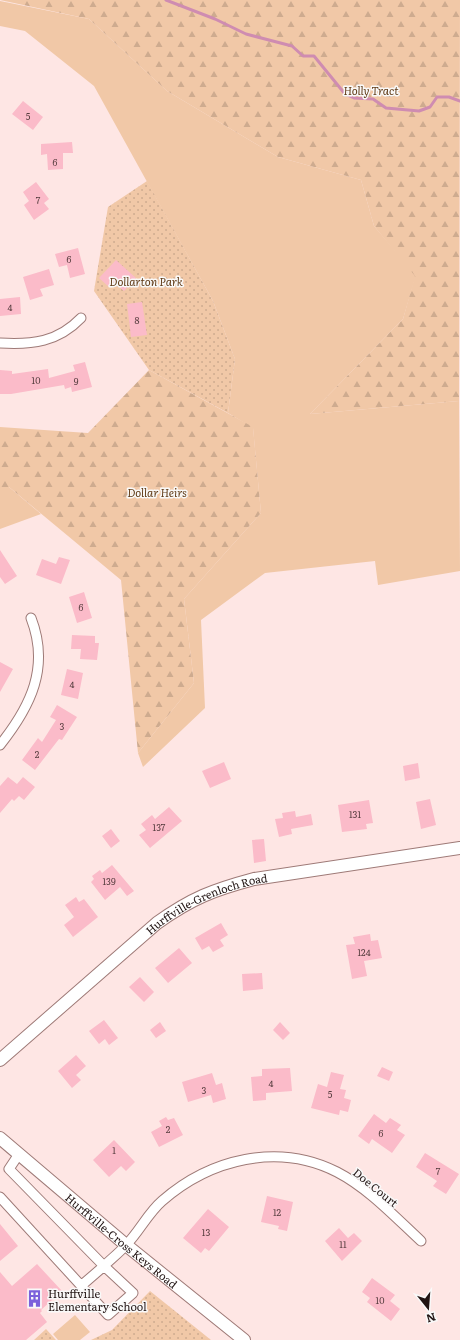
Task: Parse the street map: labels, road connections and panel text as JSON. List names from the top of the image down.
{
  "streets": {
    "main road": ["Hurffville-Grenloch Road", "Hurffville-Cross Keys Road"],
    "street": ["Doe Court"]
  },
  "crossings": [
    ["Doe Court", "Hurffville-Cross Keys Road"]
  ],
  "parks": ["Holly Tract", "Dollarton Park", "Dollar Heirs"],
  "places": {
    "building": ["Hurffville Elementary School"]
  },
  "house_numbers": [
    "5",
    "6",
    "7",
    "6",
    "4",
    "8",
    "10",
    "9",
    "6",
    "4",
    "3",
    "2",
    "131",
    "137",
    "139",
    "124",
    "4",
    "3",
    "5",
    "2",
    "6",
    "1",
    "7",
    "12",
    "13",
    "11",
    "10"
  ],
  "north": "bottom"
}
